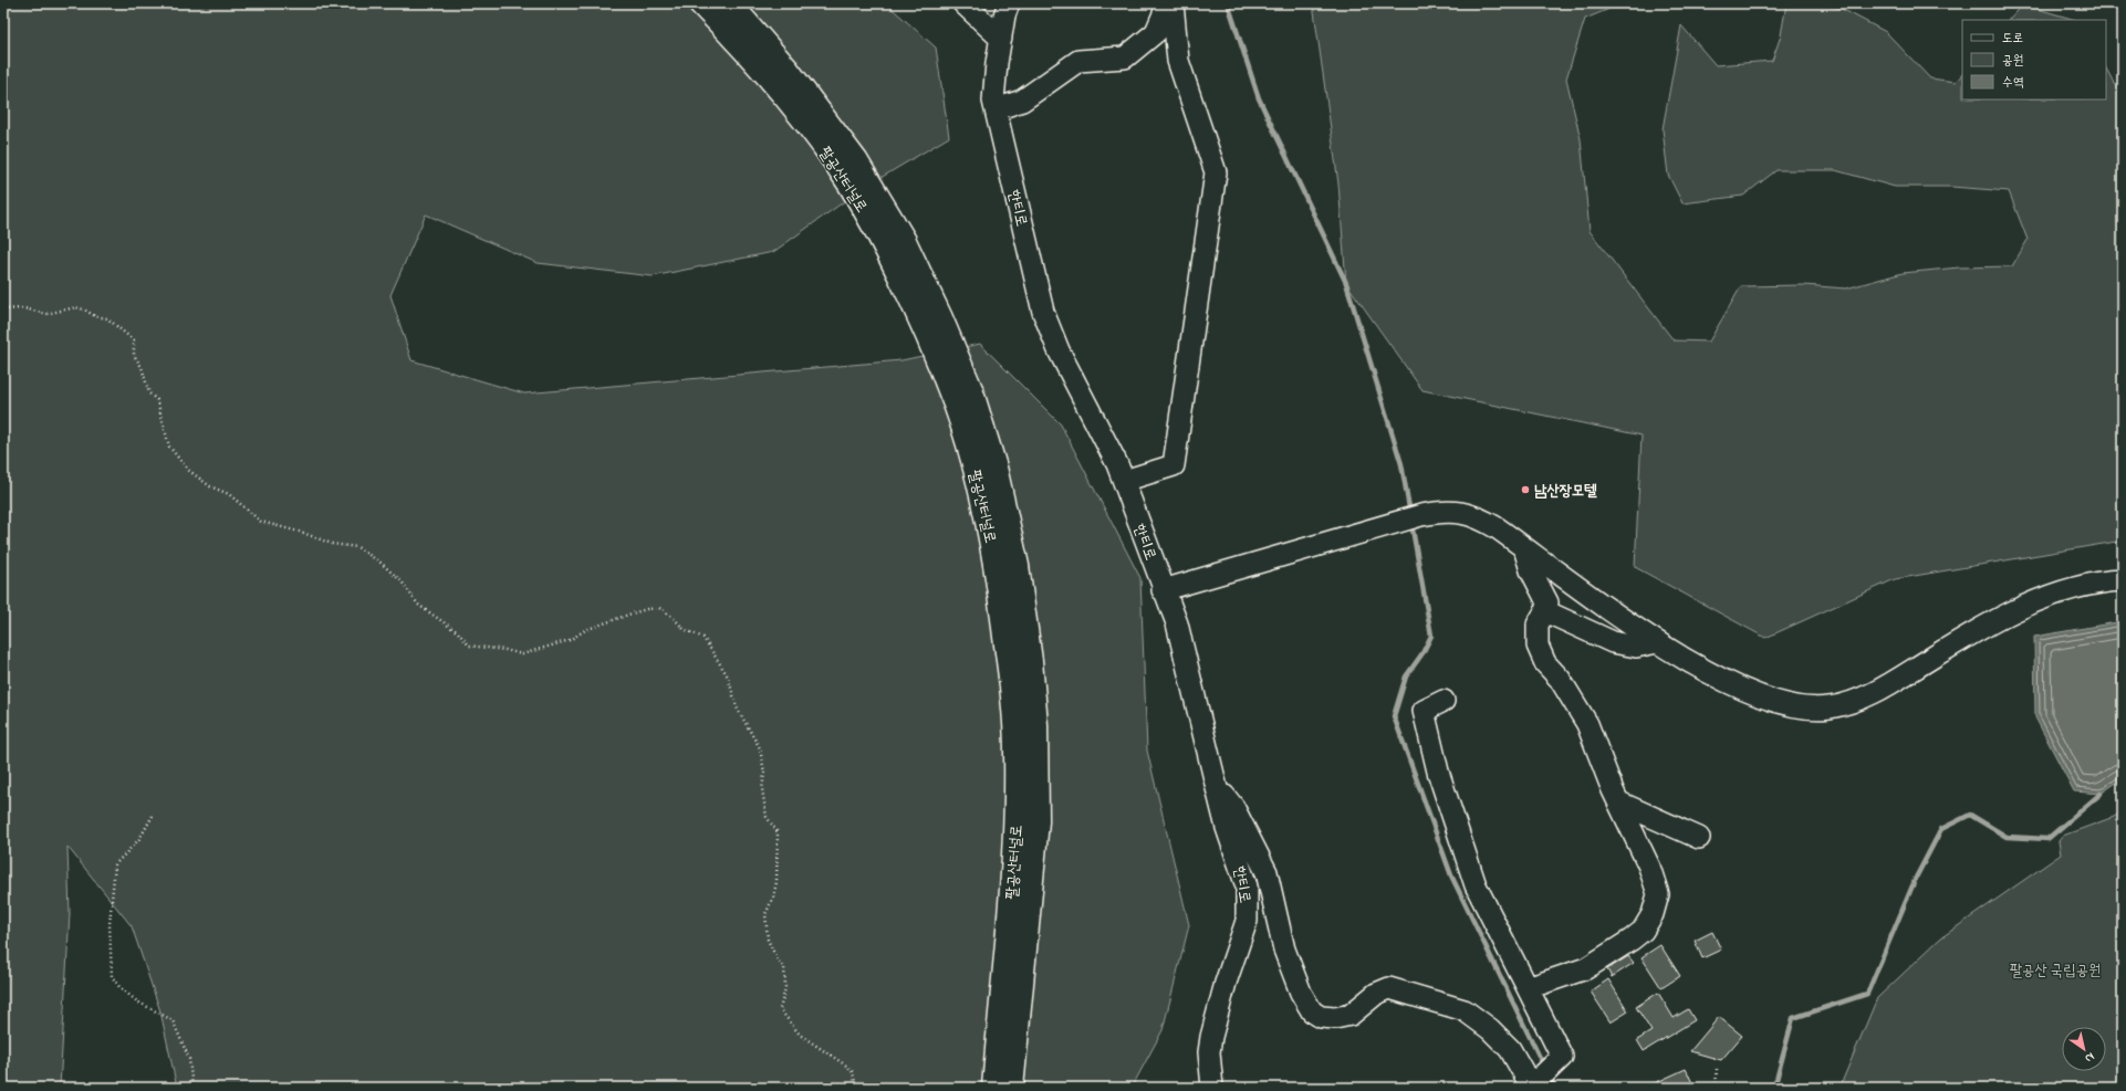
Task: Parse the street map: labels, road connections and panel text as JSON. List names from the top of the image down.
{
  "streets": {
    "highway": ["팔공산터널로"],
    "street": ["한티로"]
  },
  "parks": ["팔공산 국립공원"],
  "places": ["남산장모텔"],
  "legend": ["도로", "공원", "수역"],
  "north": "bottom right"
}
